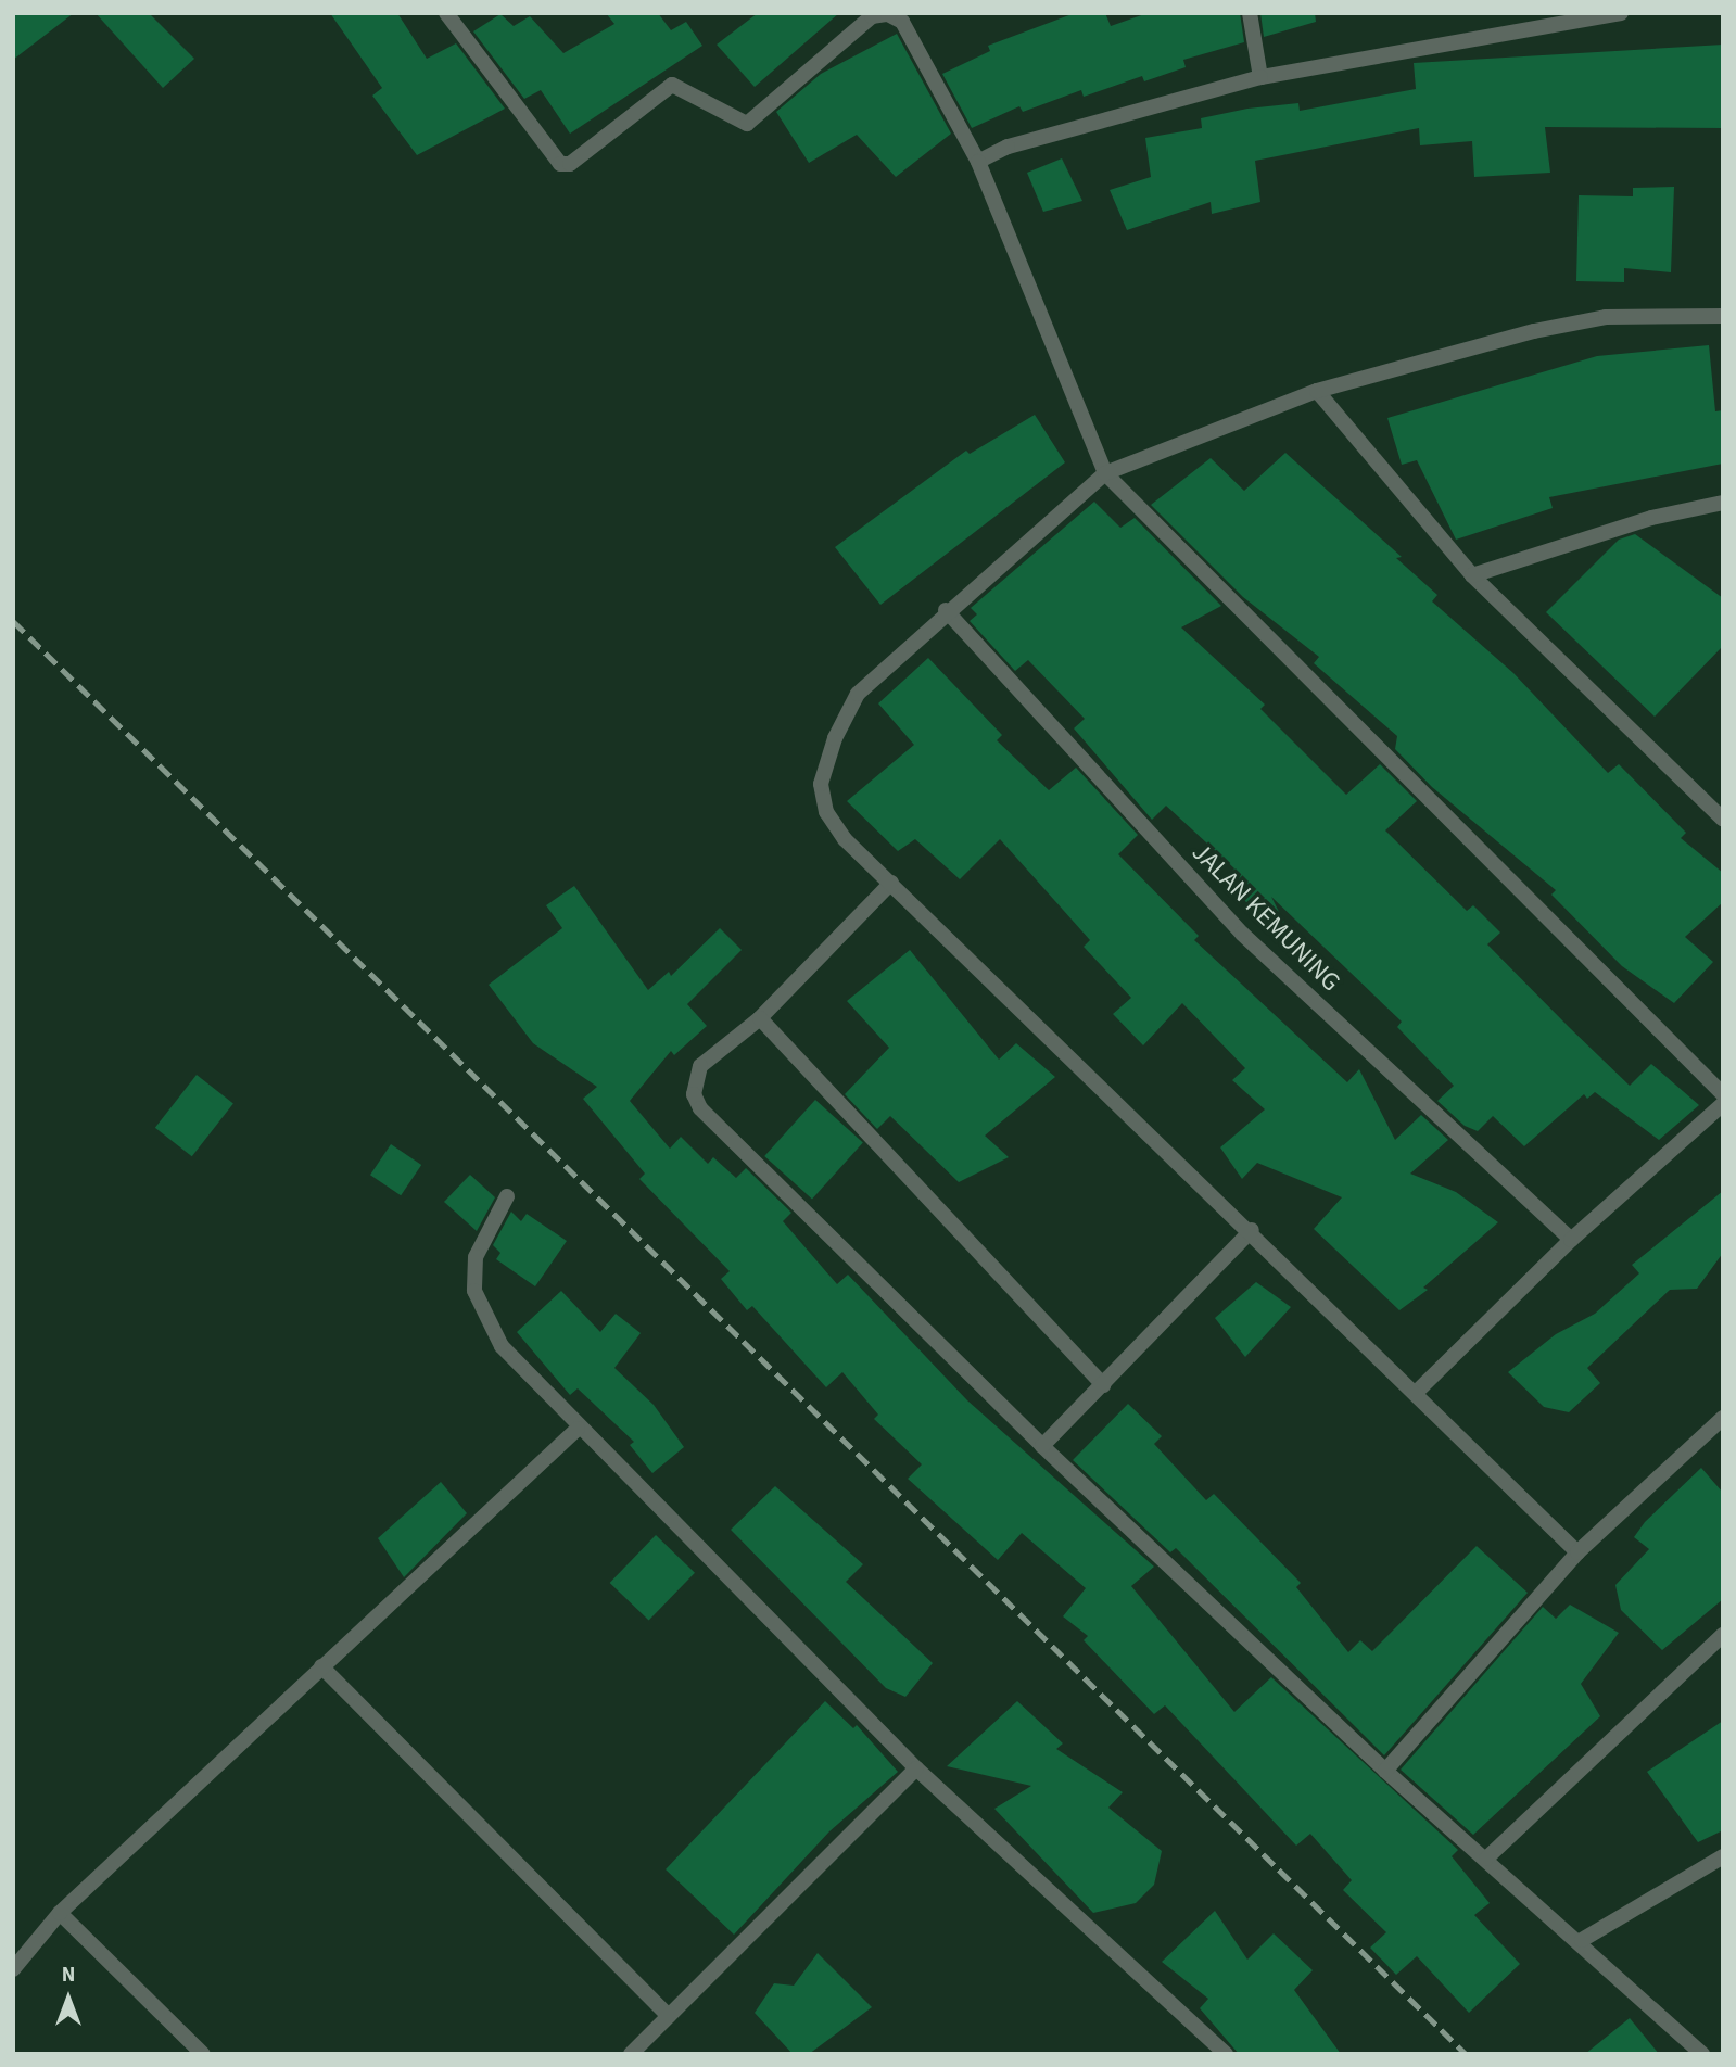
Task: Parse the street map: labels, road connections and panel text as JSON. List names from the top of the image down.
{
  "streets": {
    "street": ["JALAN KEMUNING"]
  },
  "north": "top"
}
